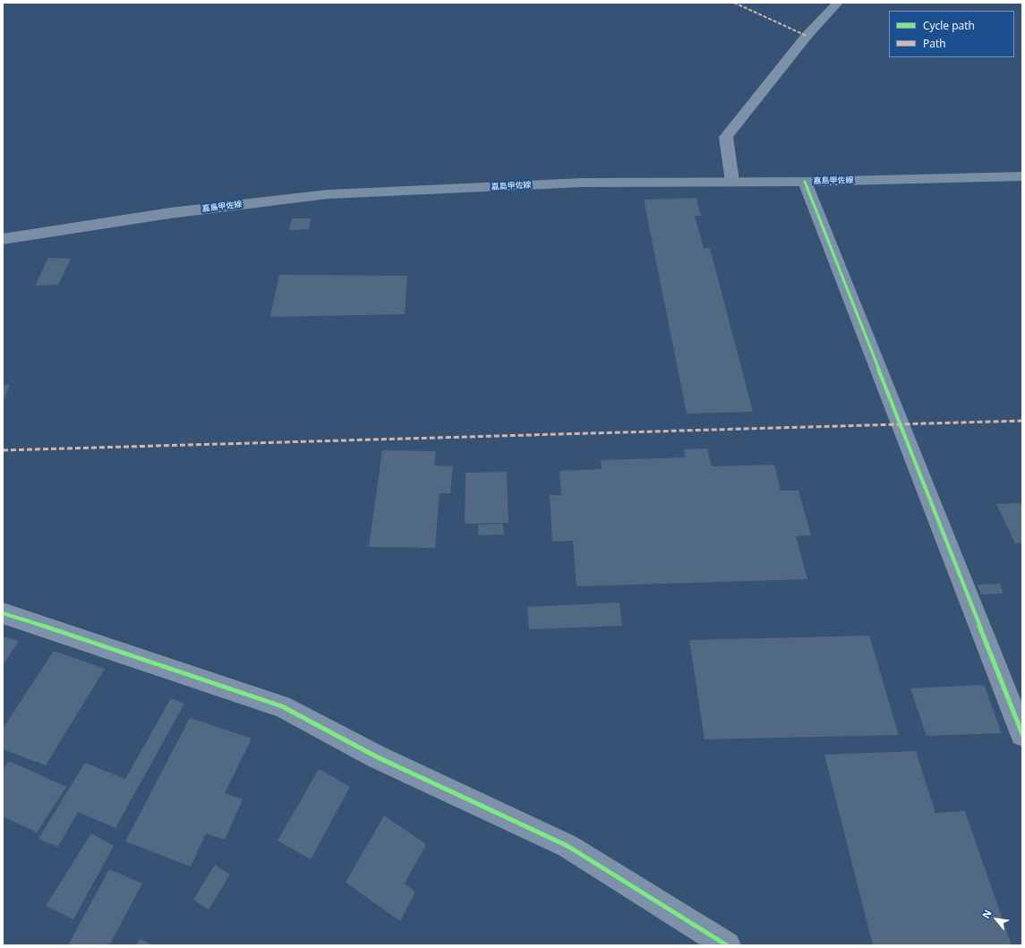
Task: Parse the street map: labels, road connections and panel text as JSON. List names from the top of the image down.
{
  "streets": {
    "main road": ["嘉島甲佐線"]
  },
  "legend": ["Cycle path", "Path"],
  "north": "top left"
}
